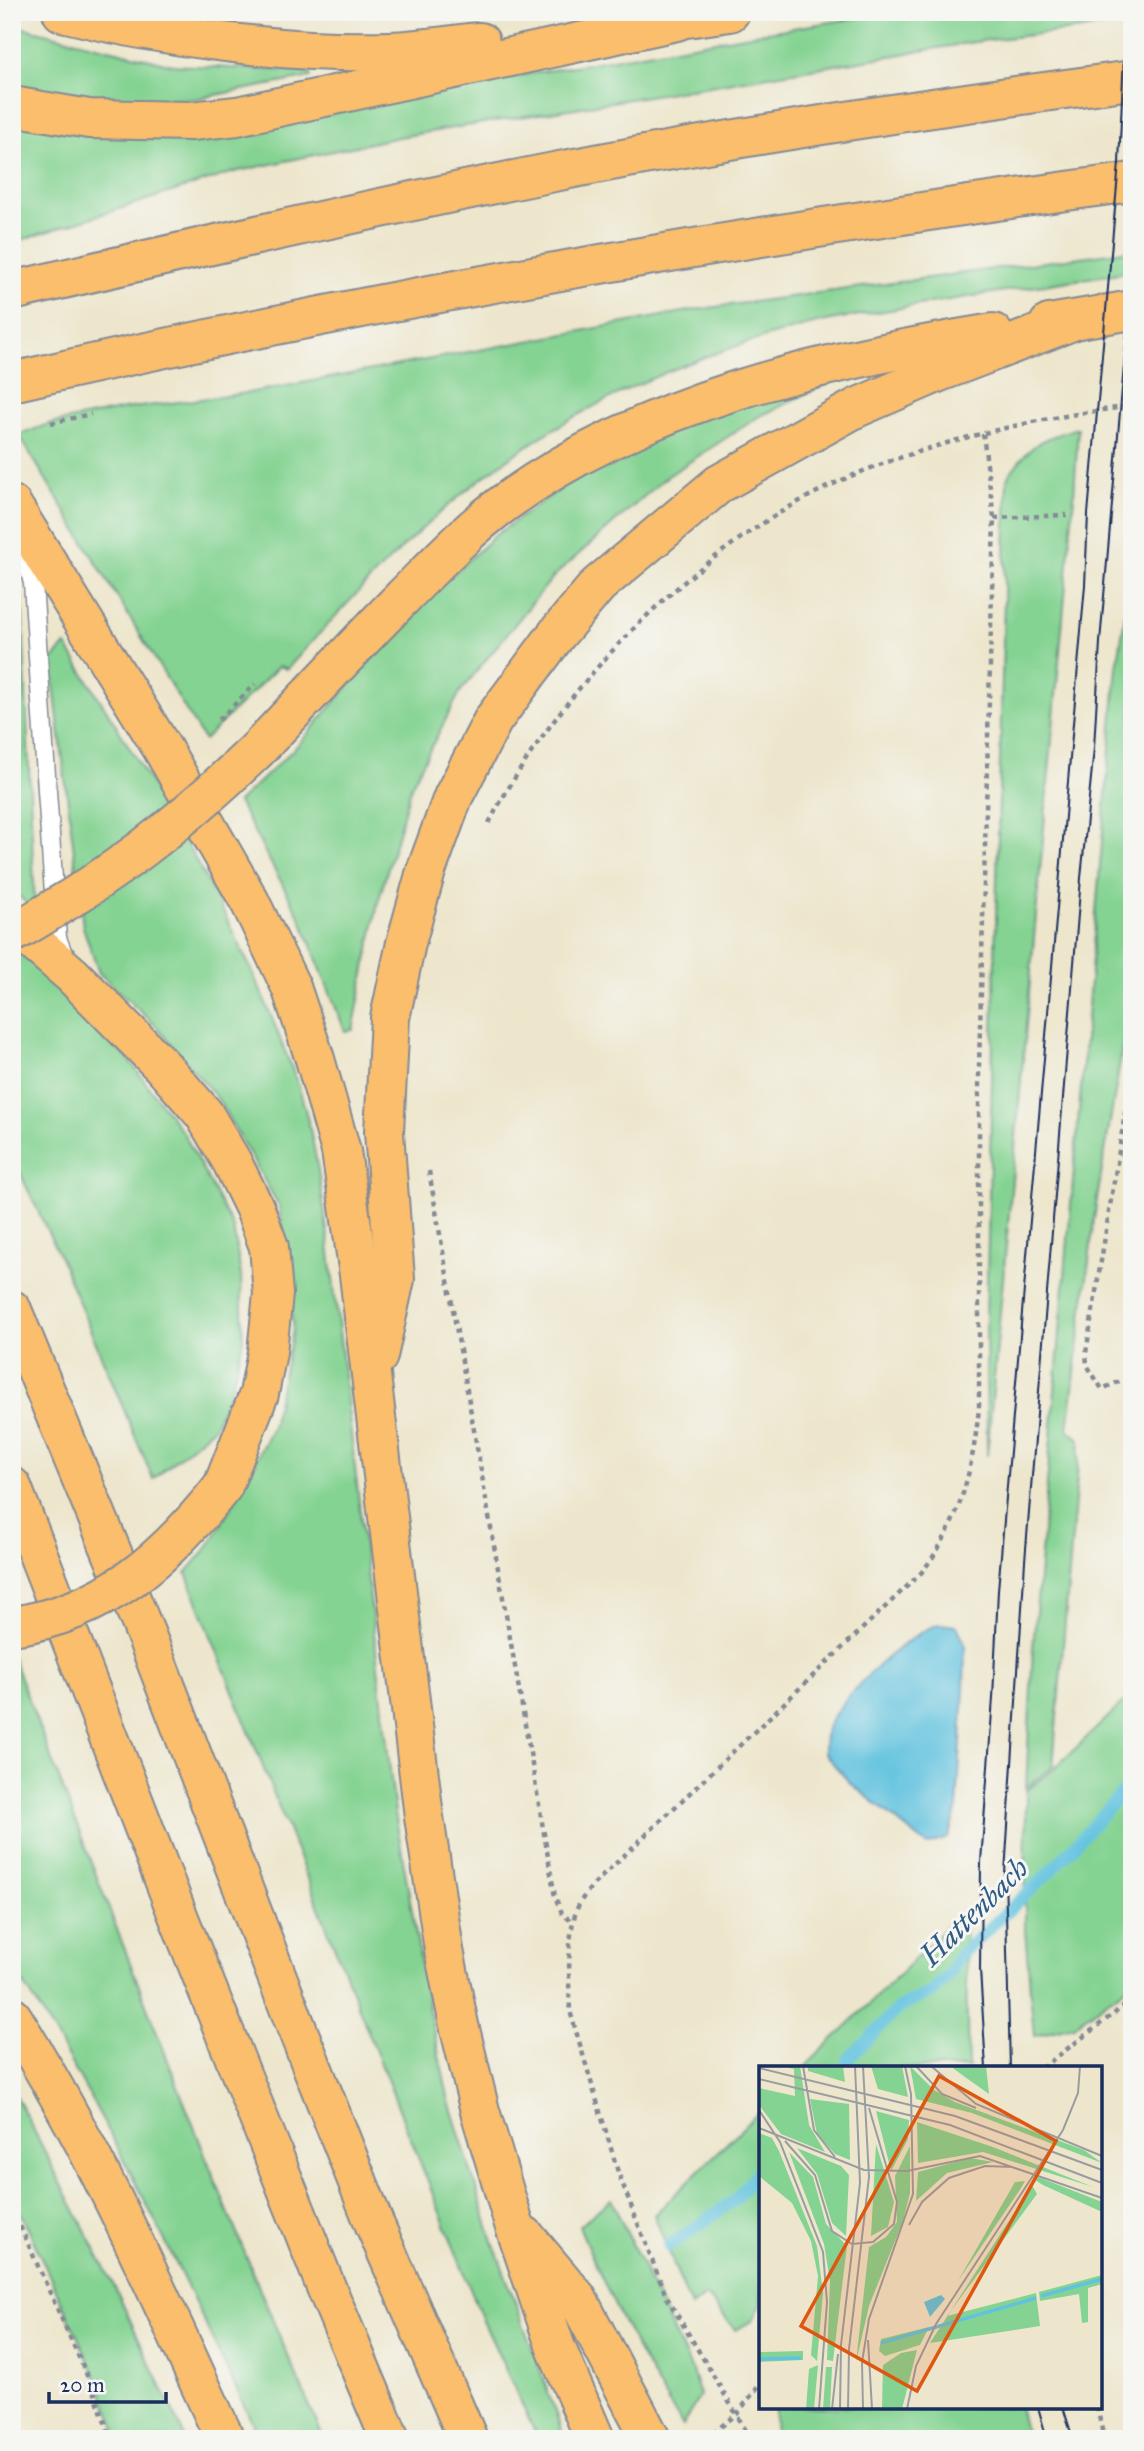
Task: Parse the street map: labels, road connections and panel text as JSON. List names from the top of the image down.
{
  "water": ["Hattenbach"],
  "scale_bar": "20 m"
}
